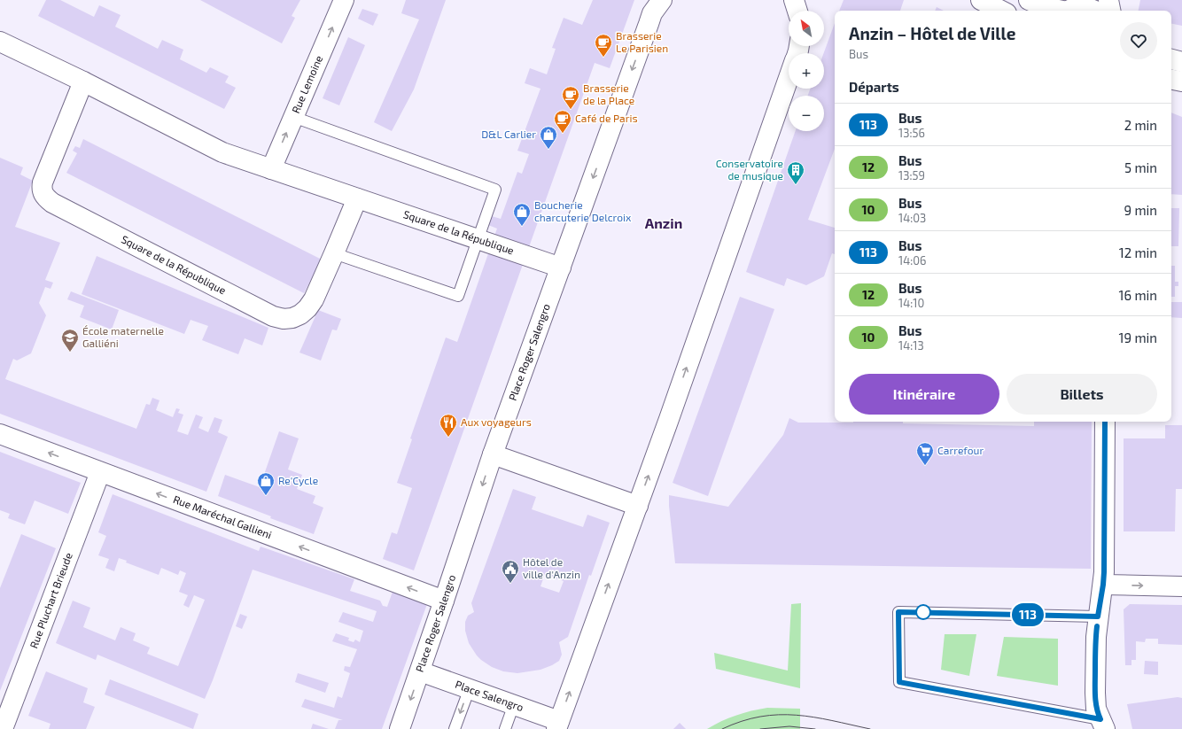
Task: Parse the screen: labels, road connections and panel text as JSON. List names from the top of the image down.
{
  "streets": {
    "street": [
      "Rue Lemoine",
      "Square de la République",
      "Place Roger Salengro",
      "Rue Maréchal Gallieni",
      "Rue Pluchart Brieude",
      "Place Salengro"
    ]
  },
  "crossings": [
    ["Rue Lemoine", "Square de la République"],
    ["Square de la République", "Place Roger Salengro"],
    ["Place Roger Salengro", "Rue Maréchal Gallieni"],
    ["Place Roger Salengro", "Place Salengro"],
    ["Rue Maréchal Gallieni", "Rue Pluchart Brieude"]
  ],
  "one_way": ["Rue Lemoine", "Rue Maréchal Gallieni"],
  "districts": ["Anzin"],
  "places": {
    "cafe": ["Brasserie Le Parisien", "Brasserie de la Place", "Café de Paris"],
    "shop": ["D&L Carlier", "Boucherie charcuterie Delcroix", "Re'Cycle"],
    "building": ["Conservatoire de musique"],
    "school or university": ["École maternelle Galliéni"],
    "restaurant": ["Aux voyageurs"],
    "supermarket": ["Carrefour"],
    "public building": ["Hôtel de ville d'Anzin"]
  },
  "lines": ["bus line 113"],
  "north": "top left",
  "page": {
    "on_map": "113",
    "map_buttons": ["+", "−"],
    "heading": [
      ["Anzin – Hôtel de Ville", "Bus"],
      "Départs"
    ],
    "list": [
      {
        "mark": "113",
        "name": "Bus",
        "note": "13:56",
        "value": "2 min"
      },
      {
        "mark": "12",
        "name": "Bus",
        "note": "13:59",
        "value": "5 min"
      },
      {
        "mark": "10",
        "name": "Bus",
        "note": "14:03",
        "value": "9 min"
      },
      {
        "mark": "113",
        "name": "Bus",
        "note": "14:06",
        "value": "12 min"
      },
      {
        "mark": "12",
        "name": "Bus",
        "note": "14:10",
        "value": "16 min"
      },
      {
        "mark": "10",
        "name": "Bus",
        "note": "14:13",
        "value": "19 min"
      }
    ],
    "buttons": ["Itinéraire", "Billets"]
  }
}
